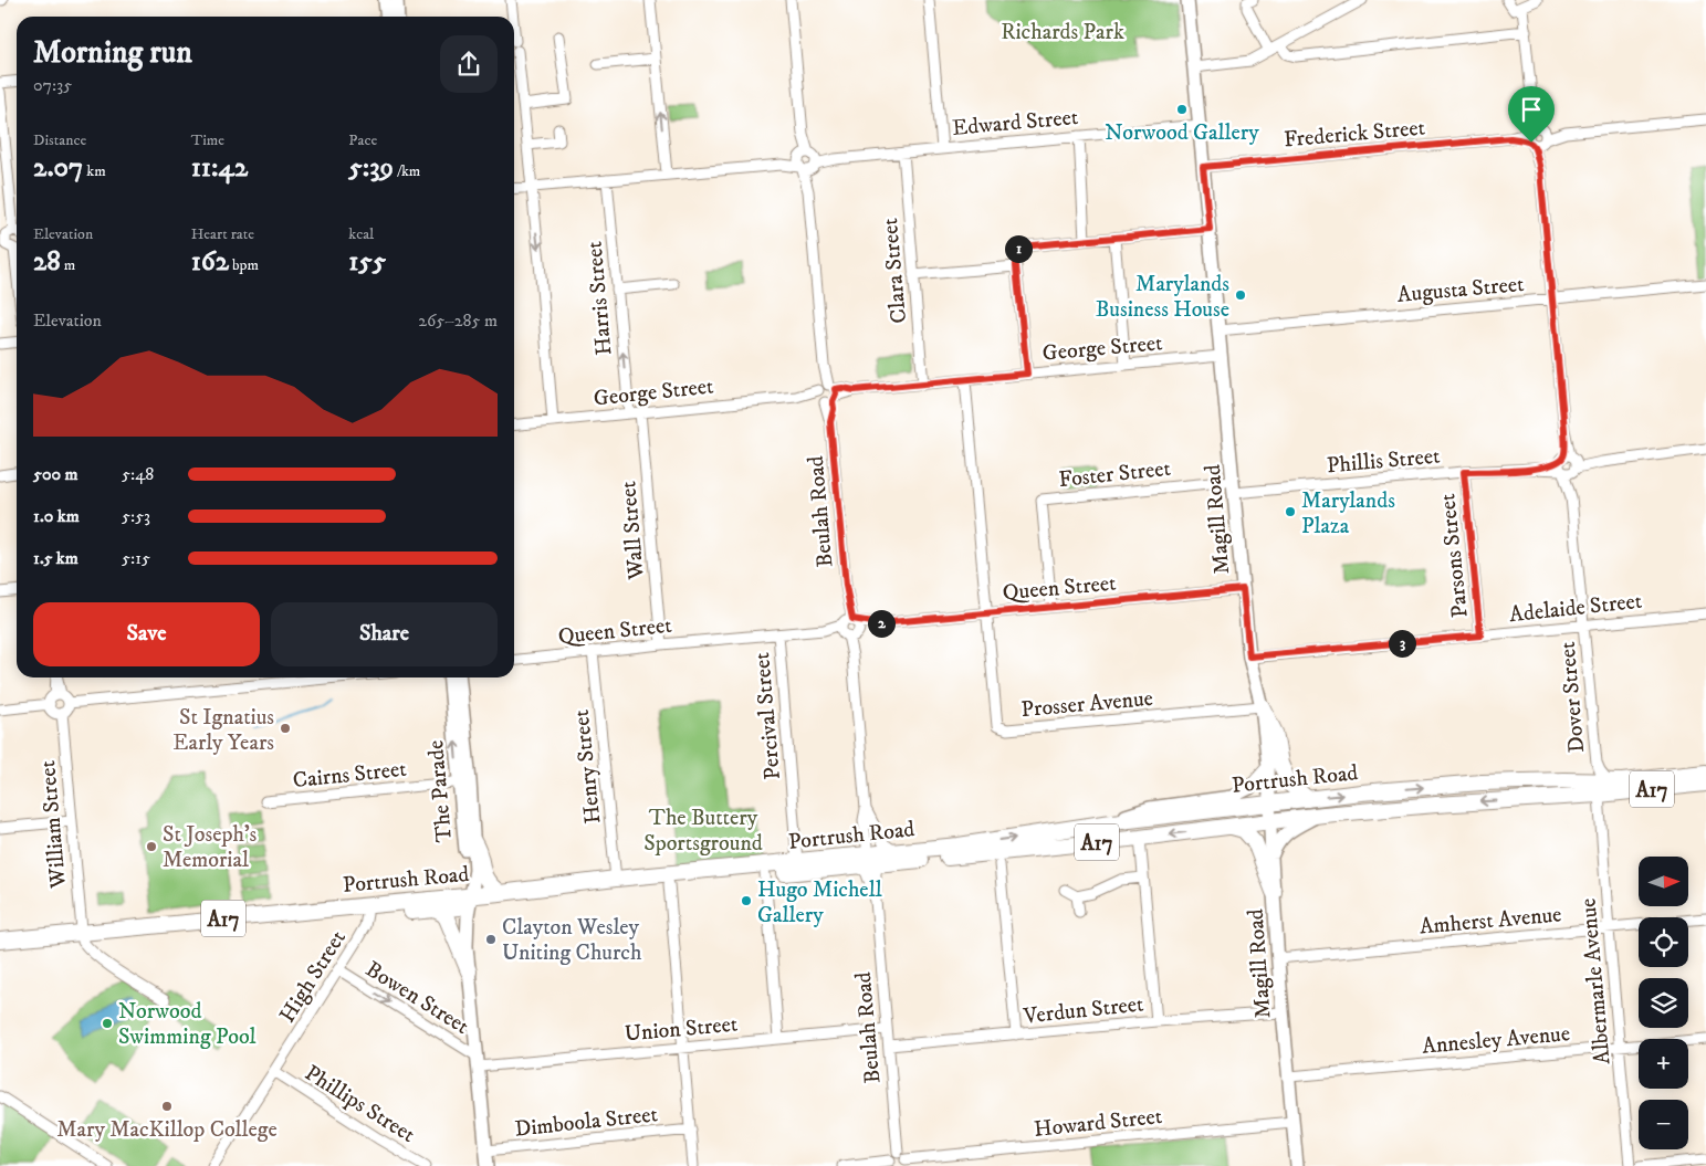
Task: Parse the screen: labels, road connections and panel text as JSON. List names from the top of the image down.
{
  "streets": {
    "highway": ["Portrush Road", "A17"],
    "main road": ["Magill Road", "The Parade"],
    "street": [
      "Edward Street",
      "Frederick Street",
      "Clara Street",
      "Augusta Street",
      "Harris Street",
      "George Street",
      "Phillis Street",
      "Foster Street",
      "Beulah Road",
      "Wall Street",
      "Parsons Street",
      "Queen Street",
      "Adelaide Street",
      "Dover Street",
      "Prosser Avenue",
      "Percival Street",
      "Henry Street",
      "Cairns Street",
      "William Street",
      "Amherst Avenue",
      "High Street",
      "Albermarle Avenue",
      "Bowen Street",
      "Verdun Street",
      "Union Street",
      "Annesley Avenue",
      "Phillips Street",
      "Dimboola Street",
      "Howard Street"
    ]
  },
  "crossings": [
    ["Edward Street", "Clara Street"],
    ["Edward Street", "Harris Street"],
    ["Edward Street", "Beulah Road"],
    ["Edward Street", "Magill Road"],
    ["Frederick Street", "Magill Road"],
    ["Frederick Street", "Dover Street"],
    ["Clara Street", "George Street"],
    ["Augusta Street", "Magill Road"],
    ["Augusta Street", "Dover Street"],
    ["Harris Street", "George Street"],
    ["George Street", "Beulah Road"],
    ["George Street", "Magill Road"],
    ["George Street", "Wall Street"],
    ["George Street", "Prosser Avenue"],
    ["Phillis Street", "Foster Street"],
    ["Phillis Street", "Magill Road"],
    ["Phillis Street", "Parsons Street"],
    ["Phillis Street", "Dover Street"],
    ["Foster Street", "Magill Road"],
    ["Foster Street", "Queen Street"],
    ["Beulah Road", "Queen Street"],
    ["Beulah Road", "Portrush Road"],
    ["Beulah Road", "Verdun Street"],
    ["Beulah Road", "Union Street"],
    ["Magill Road", "Queen Street"],
    ["Magill Road", "Adelaide Street"],
    ["Magill Road", "Prosser Avenue"],
    ["Magill Road", "Portrush Road"],
    ["Magill Road", "Amherst Avenue"],
    ["Magill Road", "Verdun Street"],
    ["Magill Road", "Annesley Avenue"],
    ["Magill Road", "Howard Street"],
    ["Wall Street", "Queen Street"],
    ["Parsons Street", "Adelaide Street"],
    ["Queen Street", "Prosser Avenue"],
    ["Queen Street", "Percival Street"],
    ["Queen Street", "Henry Street"],
    ["Adelaide Street", "Dover Street"],
    ["Dover Street", "Portrush Road"],
    ["Percival Street", "Portrush Road"],
    ["Henry Street", "Portrush Road"],
    ["Cairns Street", "The Parade"],
    ["Portrush Road", "The Parade"],
    ["Portrush Road", "William Street"],
    ["Portrush Road", "High Street"],
    ["Portrush Road", "Albermarle Avenue"],
    ["The Parade", "Bowen Street"],
    ["The Parade", "Union Street"],
    ["The Parade", "Dimboola Street"],
    ["Amherst Avenue", "Albermarle Avenue"],
    ["High Street", "Bowen Street"],
    ["High Street", "Phillips Street"],
    ["Albermarle Avenue", "Annesley Avenue"],
    ["Bowen Street", "Union Street"]
  ],
  "one_way": ["Bowen Street"],
  "parks": ["Richards Park", "The Buttery Sportsground"],
  "places": [
    "Norwood Gallery",
    "Marylands Business House",
    "Marylands Plaza",
    "St Ignatius Early Years",
    "St Joseph's Memorial",
    "Hugo Michell Gallery",
    "Clayton Wesley Uniting Church",
    "Norwood Swimming Pool",
    "Mary MacKillop College"
  ],
  "north": "right",
  "page": {
    "heading": ["Morning run", "07:35"],
    "stats": [
      ["Distance", "2.07 km"],
      ["Time", "11:42"],
      ["Pace", "5:39 /km"],
      ["Elevation", "28 m"],
      ["Heart rate", "162 bpm"],
      ["kcal", "155"]
    ],
    "pins": ["1", "2", "3"],
    "chart": ["Elevation", "265–285 m"],
    "list": [
      {
        "name": "500 m",
        "note": "5:48"
      },
      {
        "name": "1.0 km",
        "note": "5:53"
      },
      {
        "name": "1.5 km",
        "note": "5:15"
      }
    ],
    "buttons": ["Save", "Share"],
    "map_buttons": ["+", "−"]
  }
}
